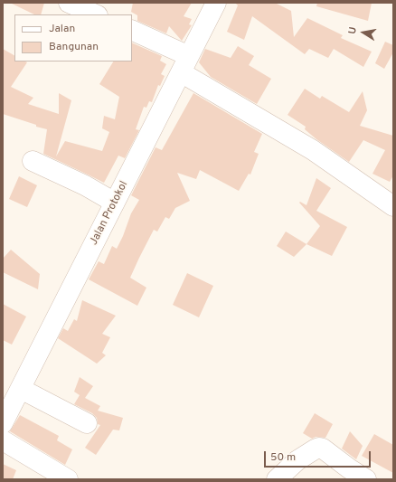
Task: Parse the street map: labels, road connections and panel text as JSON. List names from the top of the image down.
{
  "streets": {
    "street": ["Jalan Protokol"]
  },
  "legend": ["Jalan", "Bangunan"],
  "scale_bar": "50 m",
  "north": "left"
}
